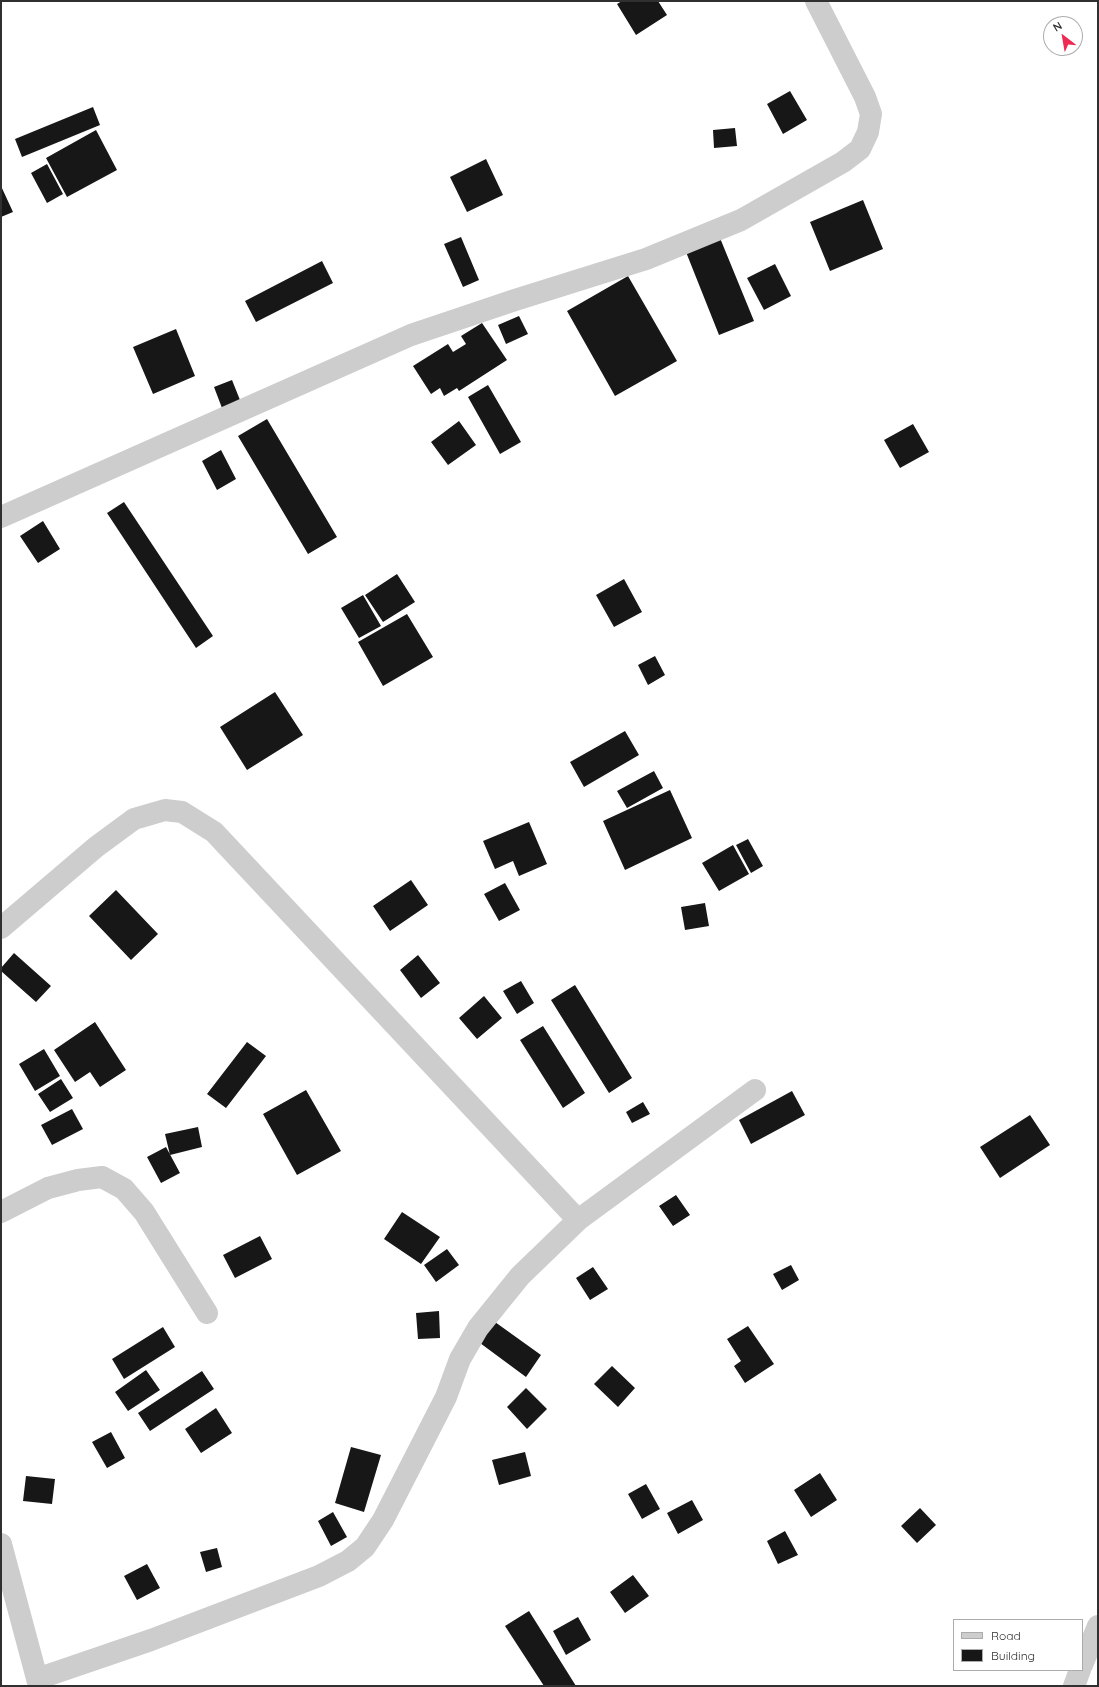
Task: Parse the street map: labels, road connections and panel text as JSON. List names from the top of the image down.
{
  "legend": ["Road", "Building"],
  "north": "top left"
}
